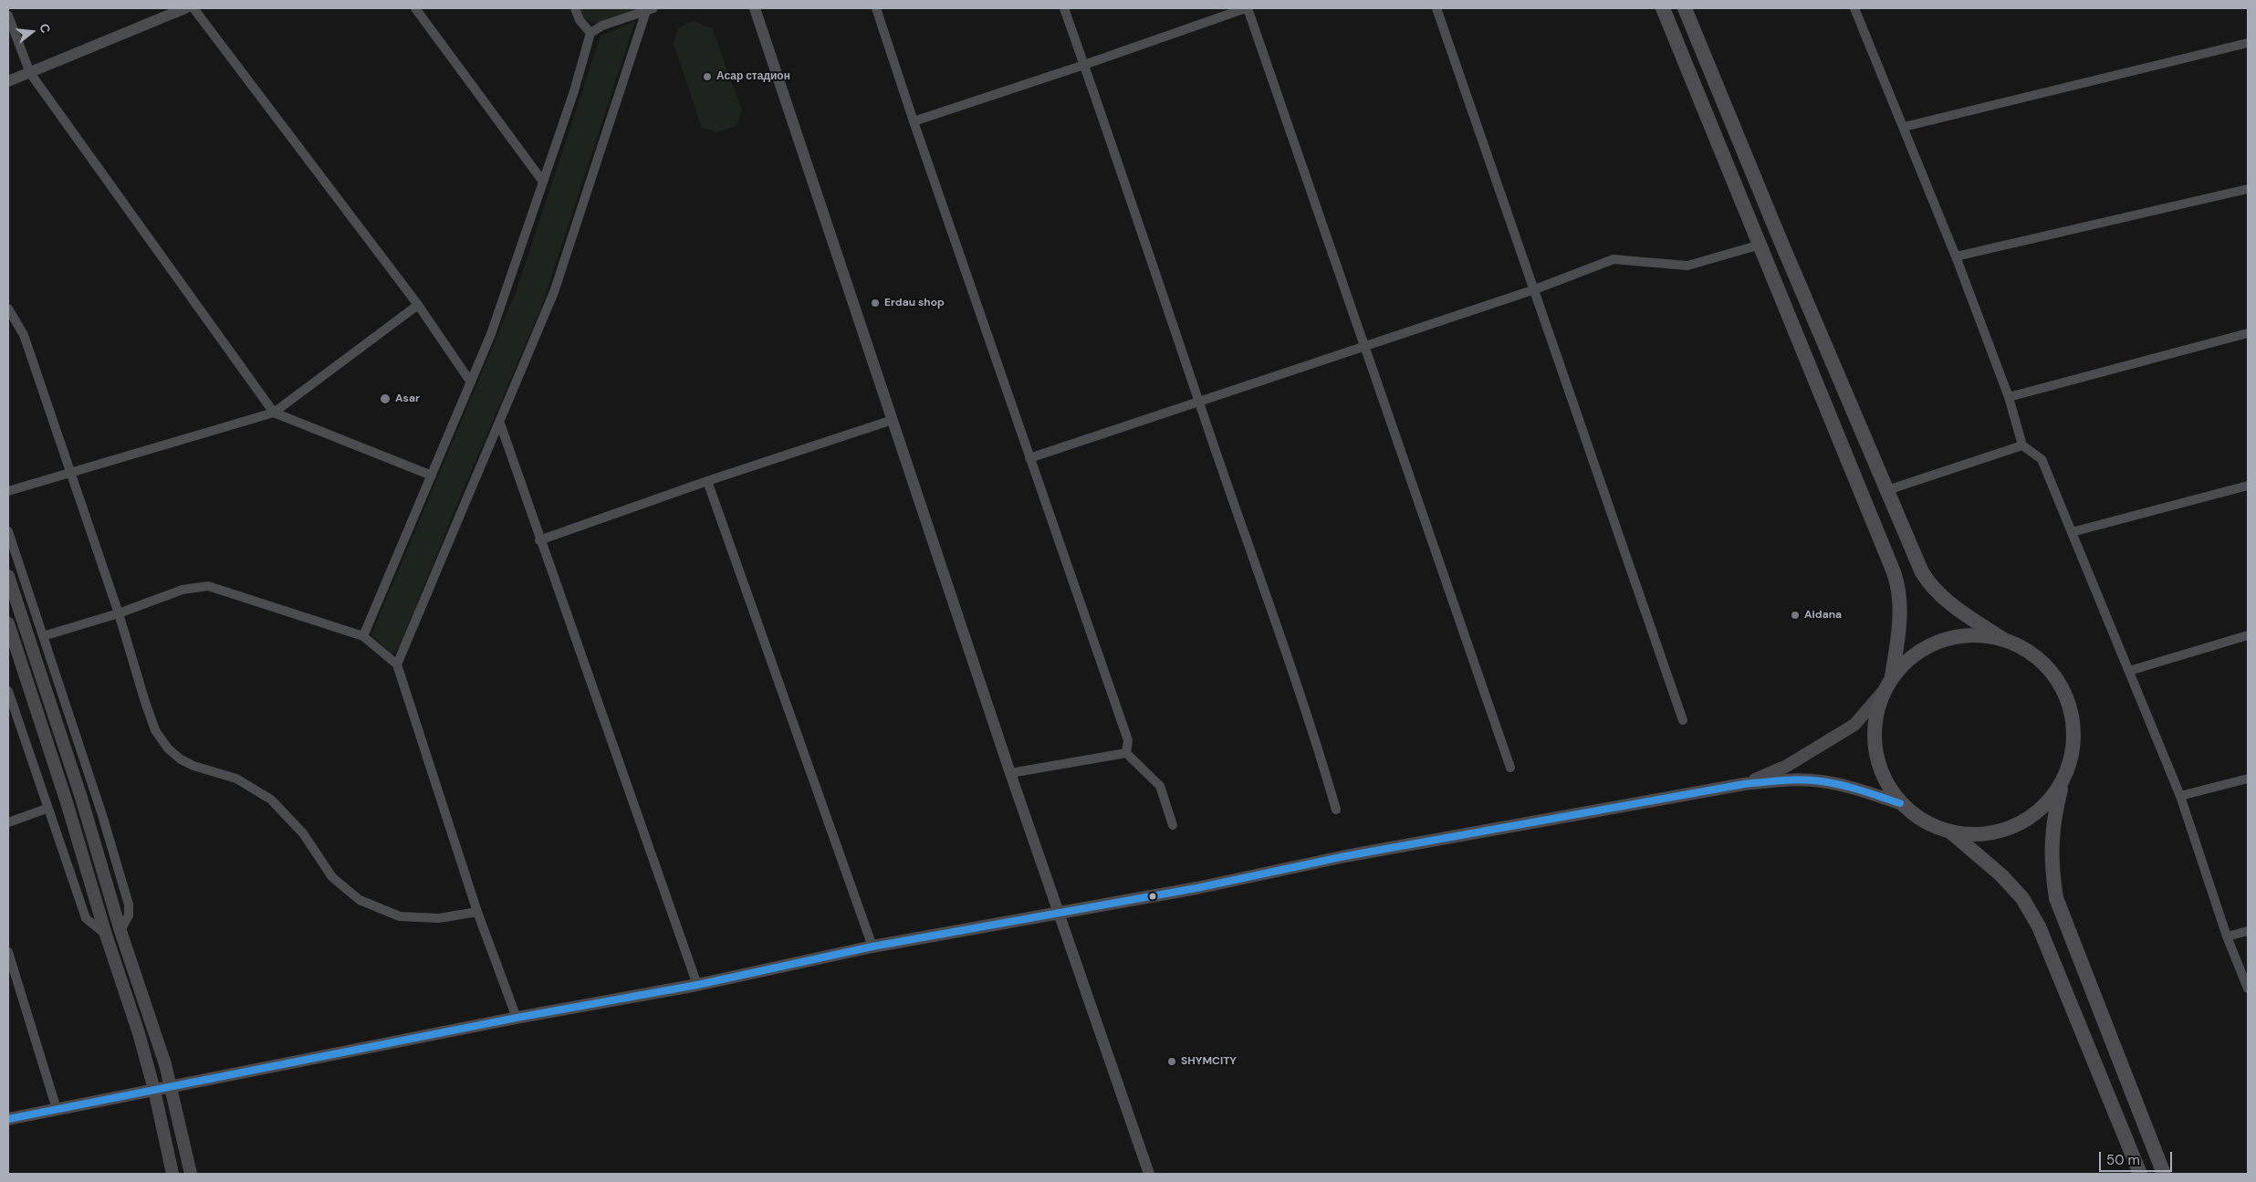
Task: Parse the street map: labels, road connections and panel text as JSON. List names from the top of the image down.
{
  "places": [
    "Асар стадион",
    "Erdau shop",
    "Asar",
    "Aidana",
    "SHYMCITY"
  ],
  "scale_bar": "50 m",
  "north": "right"
}
